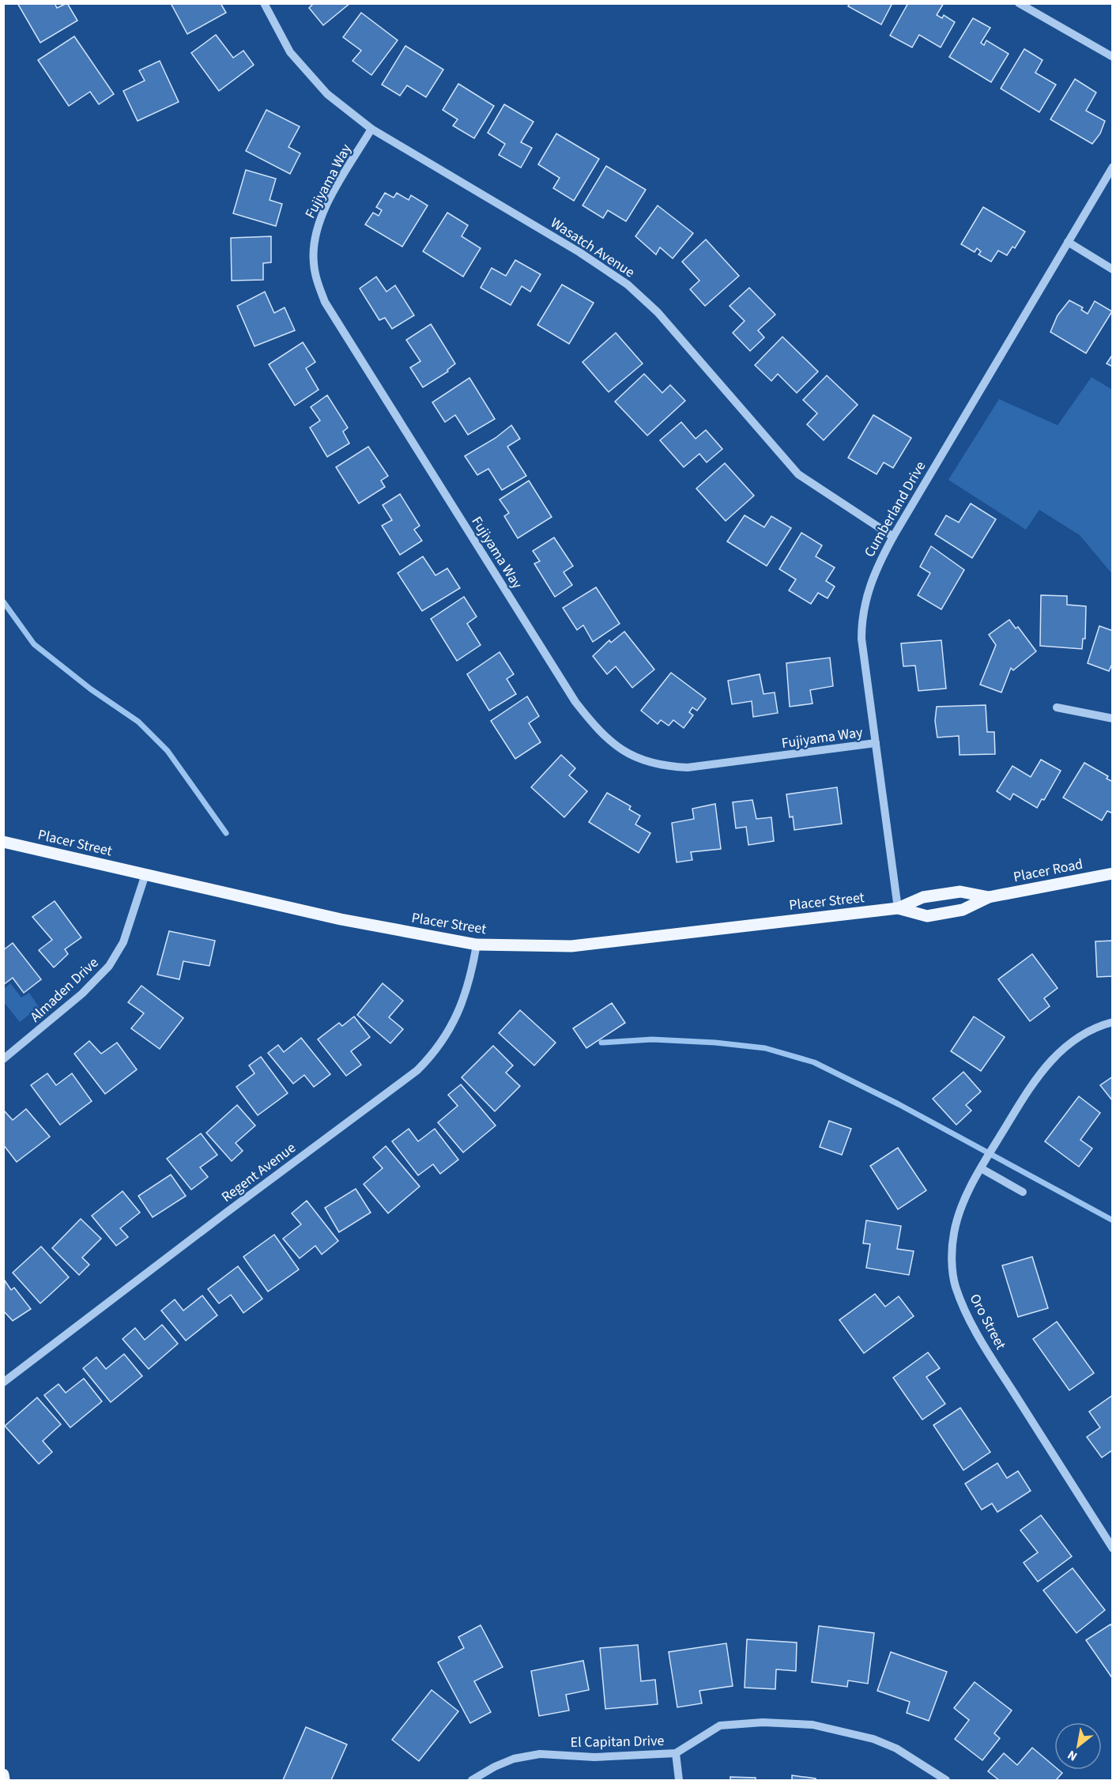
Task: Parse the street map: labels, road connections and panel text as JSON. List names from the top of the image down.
{
  "streets": {
    "main road": ["Placer Street", "Placer Road"],
    "street": [
      "Fujiyama Way",
      "Wasatch Avenue",
      "Cumberland Drive",
      "Almaden Drive",
      "Regent Avenue",
      "Oro Street",
      "El Capitan Drive"
    ]
  },
  "crossings": [
    ["Fujiyama Way", "Wasatch Avenue"],
    ["Fujiyama Way", "Cumberland Drive"],
    ["Wasatch Avenue", "Cumberland Drive"],
    ["Cumberland Drive", "Placer Street"],
    ["Cumberland Drive", "Placer Road"],
    ["Placer Street", "Placer Road"],
    ["Placer Street", "Almaden Drive"],
    ["Placer Street", "Regent Avenue"]
  ],
  "north": "bottom left"
}
